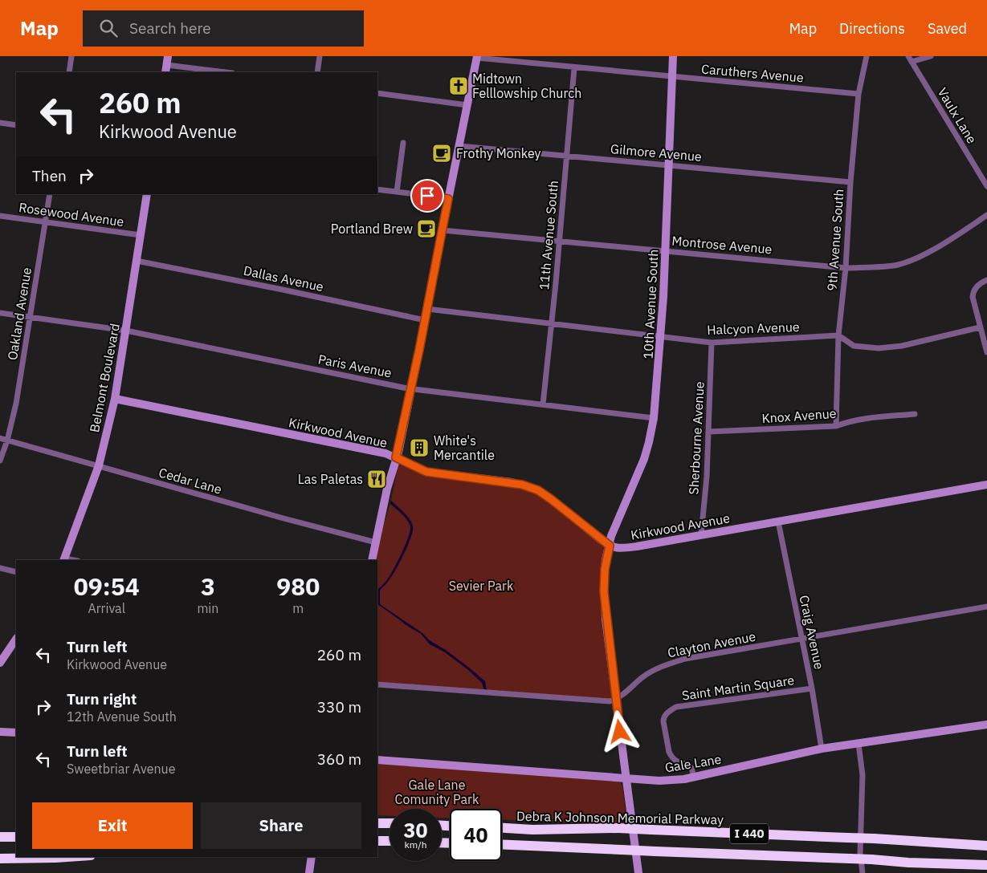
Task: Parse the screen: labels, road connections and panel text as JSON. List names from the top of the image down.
{
  "streets": {
    "highway": ["Debra K Johnson Memorial Parkway", "I 440"],
    "street": [
      "Caruthers Avenue",
      "Vaulx Lane",
      "Gilmore Avenue",
      "Rosewood Avenue",
      "11th Avenue South",
      "9th Avenue South",
      "Montrose Avenue",
      "Dallas Avenue",
      "10th Avenue South",
      "Oakland Avenue",
      "Halcyon Avenue",
      "Paris Avenue",
      "Belmont Boulevard",
      "Knox Avenue",
      "Kirkwood Avenue",
      "Sherbourne Avenue",
      "Cedar Lane",
      "Craig Avenue",
      "Clayton Avenue",
      "Saint Martin Square",
      "Gale Lane"
    ]
  },
  "crossings": [
    ["Caruthers Avenue", "11th Avenue South"],
    ["Caruthers Avenue", "9th Avenue South"],
    ["Caruthers Avenue", "10th Avenue South"],
    ["Gilmore Avenue", "11th Avenue South"],
    ["Gilmore Avenue", "9th Avenue South"],
    ["Gilmore Avenue", "10th Avenue South"],
    ["Rosewood Avenue", "Oakland Avenue"],
    ["Rosewood Avenue", "Belmont Boulevard"],
    ["11th Avenue South", "Montrose Avenue"],
    ["11th Avenue South", "Halcyon Avenue"],
    ["11th Avenue South", "Paris Avenue"],
    ["9th Avenue South", "Montrose Avenue"],
    ["9th Avenue South", "Halcyon Avenue"],
    ["9th Avenue South", "Knox Avenue"],
    ["Montrose Avenue", "10th Avenue South"],
    ["Dallas Avenue", "Belmont Boulevard"],
    ["10th Avenue South", "Halcyon Avenue"],
    ["10th Avenue South", "Paris Avenue"],
    ["10th Avenue South", "Kirkwood Avenue"],
    ["10th Avenue South", "Clayton Avenue"],
    ["10th Avenue South", "Gale Lane"],
    ["Oakland Avenue", "Paris Avenue"],
    ["Oakland Avenue", "Cedar Lane"],
    ["Halcyon Avenue", "Sherbourne Avenue"],
    ["Paris Avenue", "Belmont Boulevard"],
    ["Belmont Boulevard", "Kirkwood Avenue"],
    ["Belmont Boulevard", "Cedar Lane"],
    ["Knox Avenue", "Sherbourne Avenue"],
    ["Kirkwood Avenue", "Sherbourne Avenue"],
    ["Kirkwood Avenue", "Craig Avenue"],
    ["Craig Avenue", "Clayton Avenue"],
    ["Craig Avenue", "Saint Martin Square"],
    ["Craig Avenue", "Gale Lane"],
    ["Saint Martin Square", "Gale Lane"]
  ],
  "parks": ["Sevier Park", "Gale Lane Comunity Park"],
  "places": {
    "church": ["Midtown Felllowship Church"],
    "cafe": ["Frothy Monkey", "Portland Brew"],
    "building": ["White's Mercantile"],
    "restaurant": ["Las Paletas"]
  },
  "page": {
    "header": "Map",
    "search": "Search here",
    "nav": ["Map", "Directions", "Saved"],
    "turn": ["260 m", "Kirkwood Avenue"],
    "then": "Then",
    "eta": [
      "09:54",
      "Arrival",
      "3",
      "min",
      "980",
      "m"
    ],
    "list": [
      {
        "name": "Turn left",
        "note": "Kirkwood Avenue",
        "value": "260 m"
      },
      {
        "name": "Turn right",
        "note": "12th Avenue South",
        "value": "330 m"
      },
      {
        "name": "Turn left",
        "note": "Sweetbriar Avenue",
        "value": "360 m"
      }
    ],
    "buttons": ["Exit", "Share"],
    "speed": "30 km/h",
    "limit": "40"
  }
}
